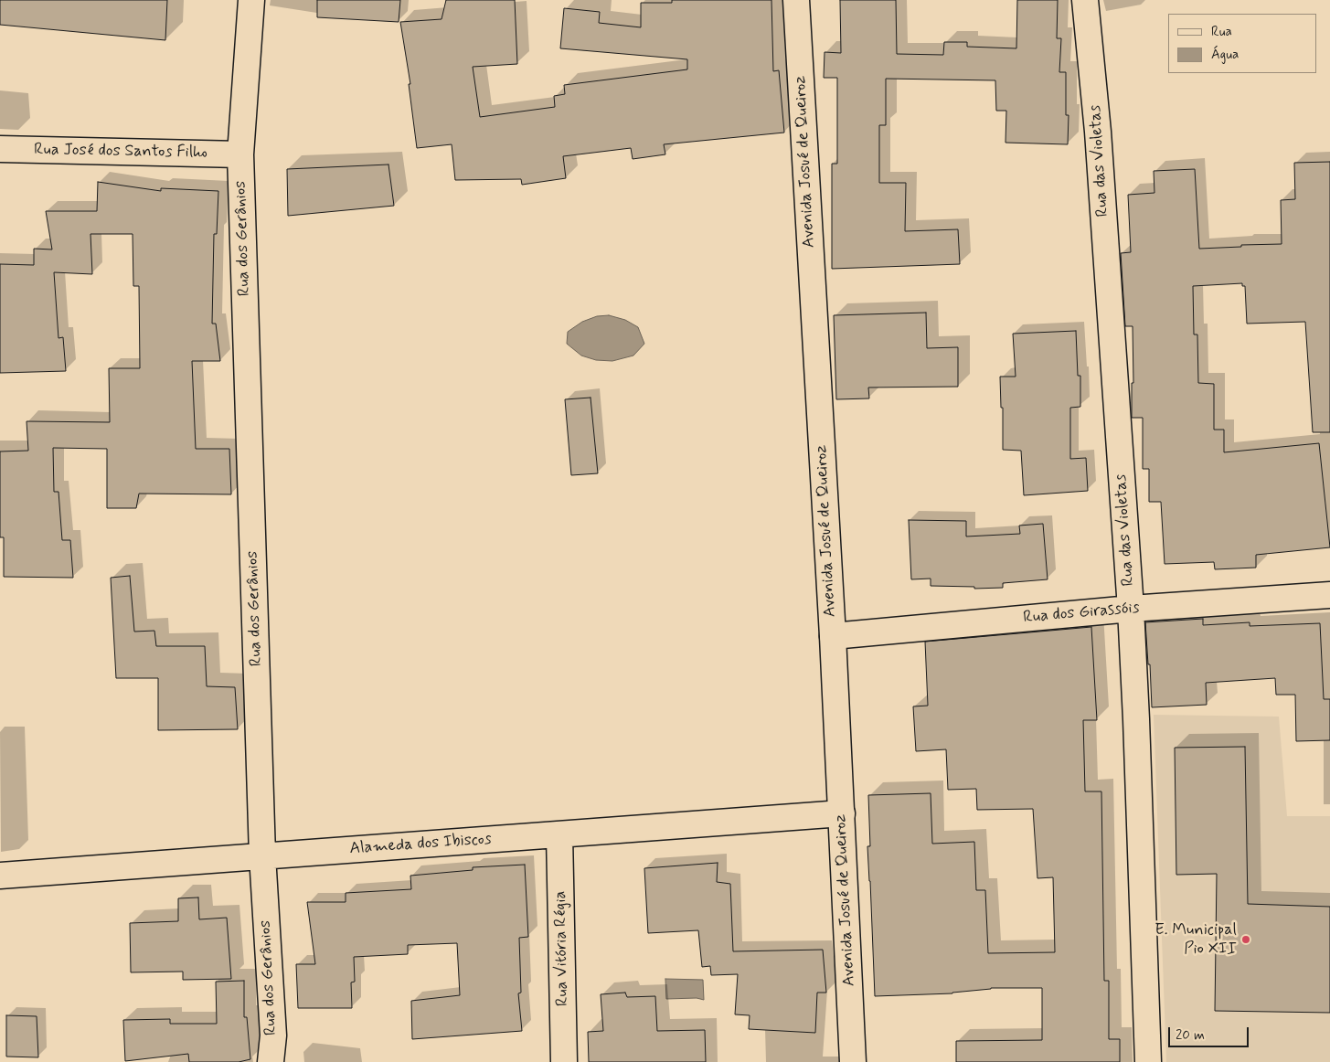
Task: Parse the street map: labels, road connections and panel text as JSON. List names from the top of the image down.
{
  "streets": {
    "street": [
      "Rua José dos Santos Filho",
      "Rua das Violetas",
      "Avenida Josué de Queiroz",
      "Rua dos Gerânios",
      "Rua dos Girassóis",
      "Alameda dos Ibiscos",
      "Rua Vitória Régia"
    ]
  },
  "crossings": [
    ["Rua José dos Santos Filho", "Rua dos Gerânios"],
    ["Rua das Violetas", "Rua dos Girassóis"],
    ["Avenida Josué de Queiroz", "Rua dos Girassóis"],
    ["Avenida Josué de Queiroz", "Alameda dos Ibiscos"],
    ["Rua dos Gerânios", "Alameda dos Ibiscos"],
    ["Alameda dos Ibiscos", "Rua Vitória Régia"]
  ],
  "places": ["E. Municipal Pio XII"],
  "legend": ["Rua", "Água"],
  "scale_bar": "20 m"
}
